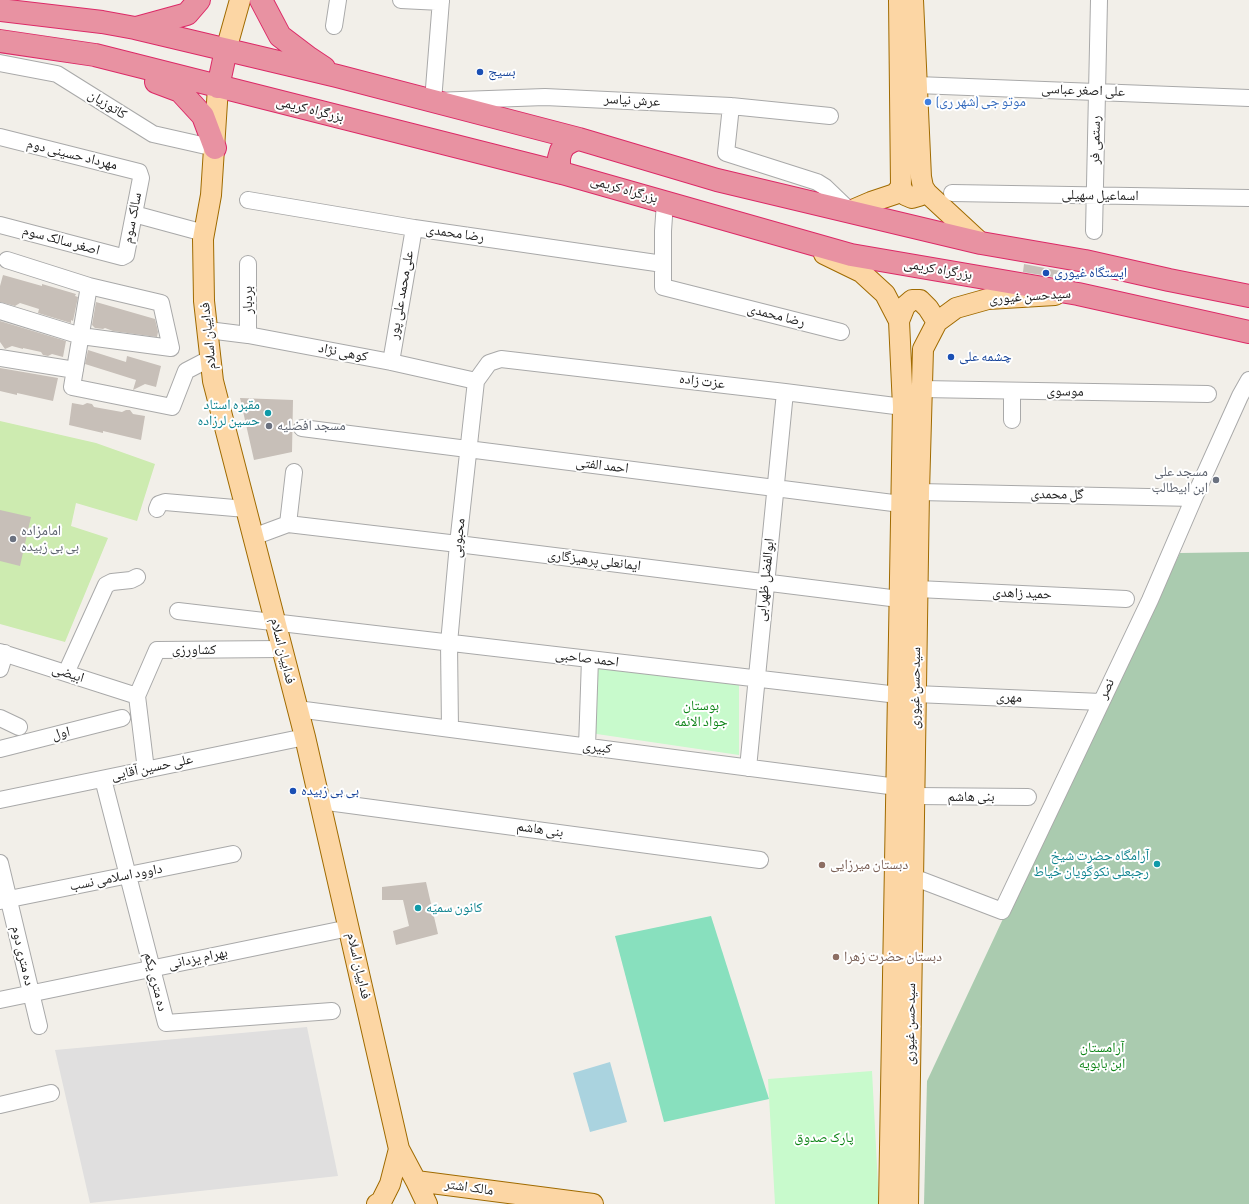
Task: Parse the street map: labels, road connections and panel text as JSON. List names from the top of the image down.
{
  "streets": {
    "highway": ["بزرگراه کریمی"],
    "main road": ["سیدحسن غیوری", "فداییان اسلام", "مالک اشتر"],
    "street": [
      "علی اصغر عباسی",
      "عرش نیاسر",
      "کاتوزیان",
      "رستمی فر",
      "مهرداد حسینی دوم",
      "اسماعیل سهیلی",
      "سالک سوم",
      "رضا محمدی",
      "اصغر سالک سوم",
      "علی‌محمد علی پور",
      "بردبار",
      "کوهی نژاد",
      "عزت زاده",
      "موسوی",
      "احمد الفتی",
      "گل محمدی",
      "محبوبی",
      "ایمانعلی پرهیزگاری",
      "ابوالفضل ظهرابی",
      "حمید زاهدی",
      "کشاورزی",
      "احمد صاحبی",
      "ابیضی",
      "نصر",
      "مهری",
      "اول",
      "کبیری",
      "علی حسین آقایی",
      "بنی هاشم",
      "داوود اسلامی نسب",
      "ده متری دوم",
      "بهرام یزدانی",
      "ده متری یکم"
    ]
  },
  "crossings": [
    ["علی اصغر عباسی", "رستمی فر"],
    ["کاتوزیان", "فداییان اسلام"],
    ["بزرگراه کریمی", "رضا محمدی"],
    ["بزرگراه کریمی", "سیدحسن غیوری"],
    ["بزرگراه کریمی", "فداییان اسلام"],
    ["رستمی فر", "اسماعیل سهیلی"],
    ["مهرداد حسینی دوم", "سالک سوم"],
    ["سالک سوم", "اصغر سالک سوم"],
    ["رضا محمدی", "علی‌محمد علی پور"],
    ["علی‌محمد علی پور", "کوهی نژاد"],
    ["سیدحسن غیوری", "عزت زاده"],
    ["سیدحسن غیوری", "موسوی"],
    ["سیدحسن غیوری", "احمد الفتی"],
    ["سیدحسن غیوری", "گل محمدی"],
    ["سیدحسن غیوری", "ایمانعلی پرهیزگاری"],
    ["سیدحسن غیوری", "حمید زاهدی"],
    ["سیدحسن غیوری", "احمد صاحبی"],
    ["سیدحسن غیوری", "نصر"],
    ["سیدحسن غیوری", "مهری"],
    ["سیدحسن غیوری", "کبیری"],
    ["سیدحسن غیوری", "بنی هاشم"],
    ["بردبار", "کوهی نژاد"],
    ["فداییان اسلام", "کوهی نژاد"],
    ["فداییان اسلام", "کشاورزی"],
    ["فداییان اسلام", "احمد صاحبی"],
    ["فداییان اسلام", "کبیری"],
    ["فداییان اسلام", "علی حسین آقایی"],
    ["فداییان اسلام", "بنی هاشم"],
    ["فداییان اسلام", "بهرام یزدانی"],
    ["فداییان اسلام", "مالک اشتر"],
    ["کوهی نژاد", "عزت زاده"],
    ["کوهی نژاد", "محبوبی"],
    ["عزت زاده", "محبوبی"],
    ["عزت زاده", "ابوالفضل ظهرابی"],
    ["احمد الفتی", "محبوبی"],
    ["احمد الفتی", "ابوالفضل ظهرابی"],
    ["گل محمدی", "نصر"],
    ["محبوبی", "ایمانعلی پرهیزگاری"],
    ["محبوبی", "احمد صاحبی"],
    ["محبوبی", "کبیری"],
    ["ایمانعلی پرهیزگاری", "ابوالفضل ظهرابی"],
    ["ابوالفضل ظهرابی", "احمد صاحبی"],
    ["ابوالفضل ظهرابی", "کبیری"],
    ["کشاورزی", "ابیضی"],
    ["احمد صاحبی", "مهری"],
    ["نصر", "مهری"],
    ["علی حسین آقایی", "ده متری یکم"],
    ["داوود اسلامی نسب", "ده متری دوم"],
    ["داوود اسلامی نسب", "ده متری یکم"],
    ["ده متری دوم", "بهرام یزدانی"],
    ["بهرام یزدانی", "ده متری یکم"]
  ],
  "parks": ["بوستان جواد الائمه", "آرامستان ابن بابویه", "پارک صدوق"],
  "places": [
    "بسیج",
    "موتو جی (شهر ری)",
    "ایستگاه غیوری",
    "چشمه علی",
    "مقبره استاد حسین لرزاده",
    "مسجد افضلیه",
    "مسجد علی ابن ابیطالب",
    "امامزاده بی بی زبیده",
    "بی بی زبیده",
    "آرامگاه حضرت شیخ رجبعلی نکوگویان خیاط",
    "دبستان میرزایی",
    "کانون سمیّه",
    "دبستان حضرت زهرا"
  ]
}
